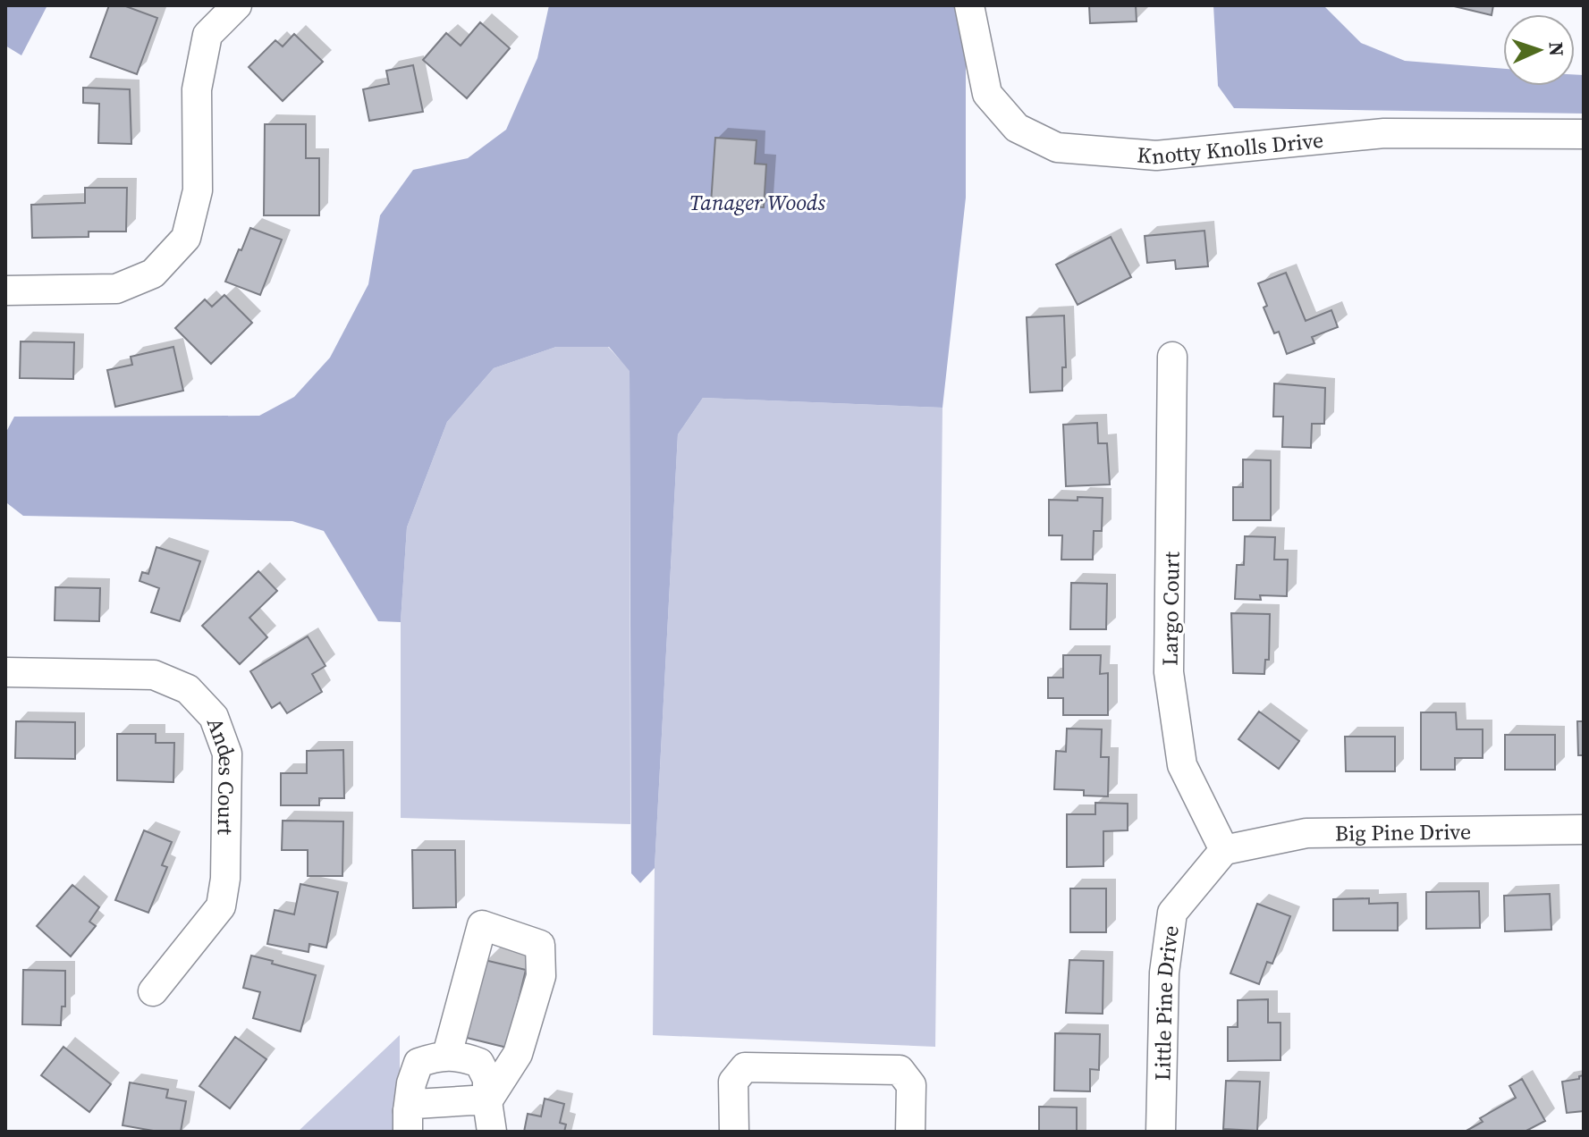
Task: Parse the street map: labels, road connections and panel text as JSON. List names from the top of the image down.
{
  "streets": {
    "street": [
      "Knotty Knolls Drive",
      "Largo Court",
      "Andes Court",
      "Big Pine Drive",
      "Little Pine Drive"
    ]
  },
  "crossings": [
    ["Largo Court", "Big Pine Drive"],
    ["Largo Court", "Little Pine Drive"],
    ["Big Pine Drive", "Little Pine Drive"]
  ],
  "parks": ["Tanager Woods"],
  "north": "right"
}
